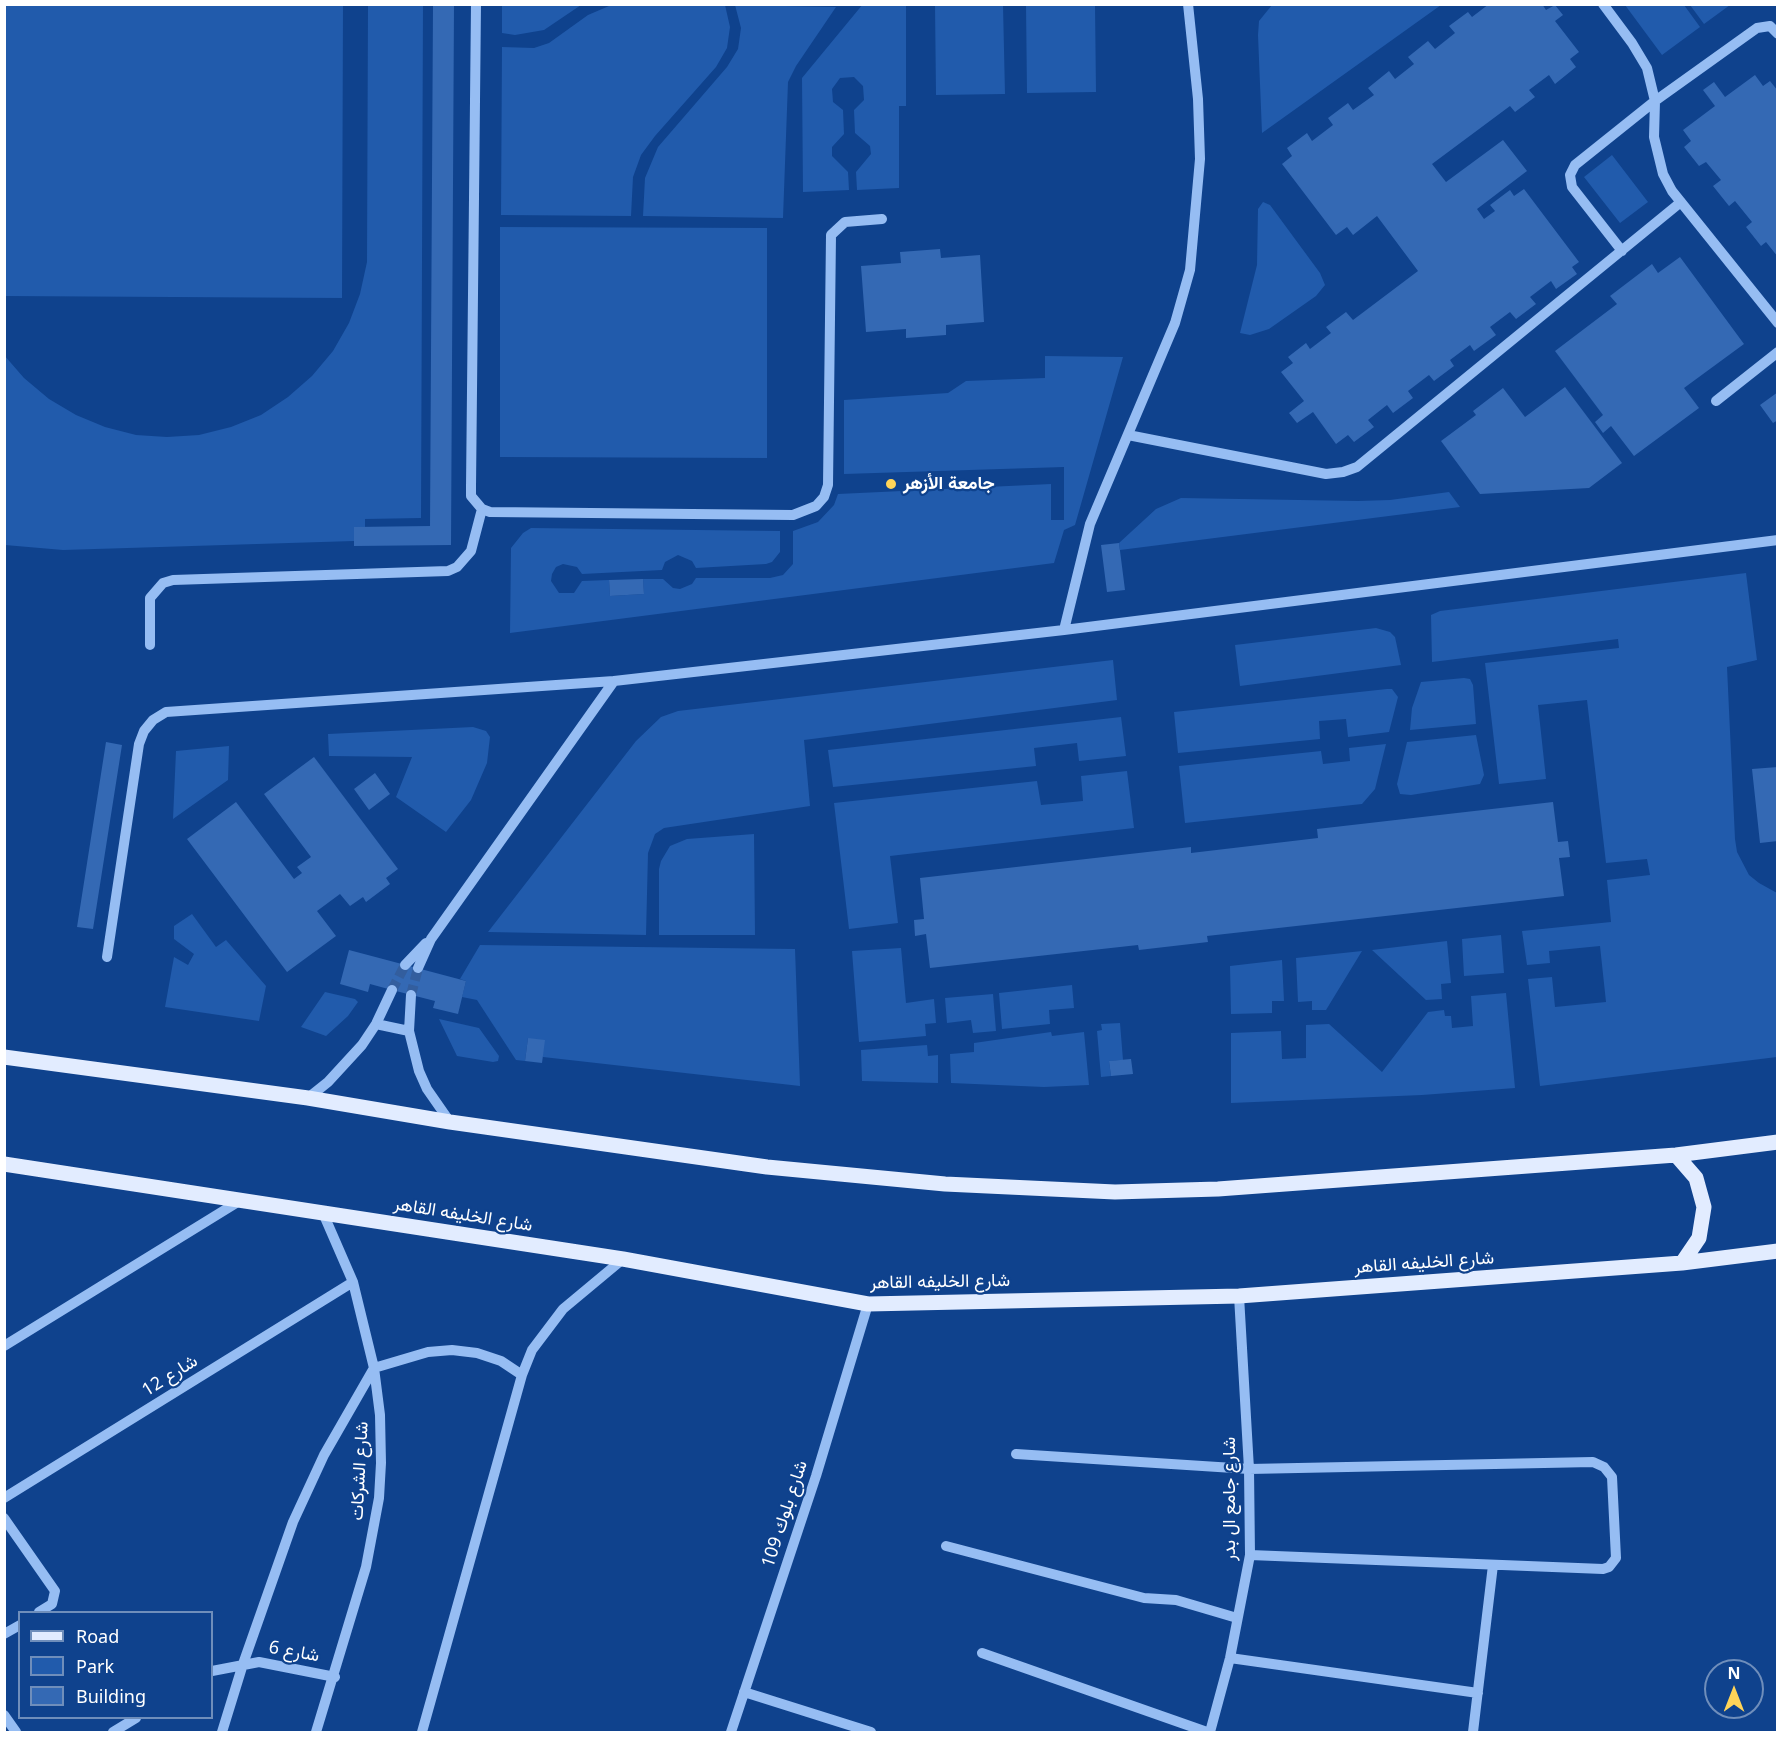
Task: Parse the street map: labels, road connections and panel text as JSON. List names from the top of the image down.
{
  "streets": {
    "main road": ["شارع الخليفه القاهر"],
    "street": [
      "شارع 12",
      "شارع الشركات",
      "شارع جامع ال بدر",
      "شارع بلوك 109",
      "شارع 6"
    ]
  },
  "crossings": [
    ["شارع الخليفه القاهر", "شارع الشركات"],
    ["شارع الخليفه القاهر", "شارع جامع ال بدر"],
    ["شارع الخليفه القاهر", "شارع بلوك 109"],
    ["شارع 12", "شارع الشركات"],
    ["شارع الشركات", "شارع 6"]
  ],
  "places": ["جامعة الأزهر"],
  "legend": ["Road", "Park", "Building"],
  "north": "top"
}
